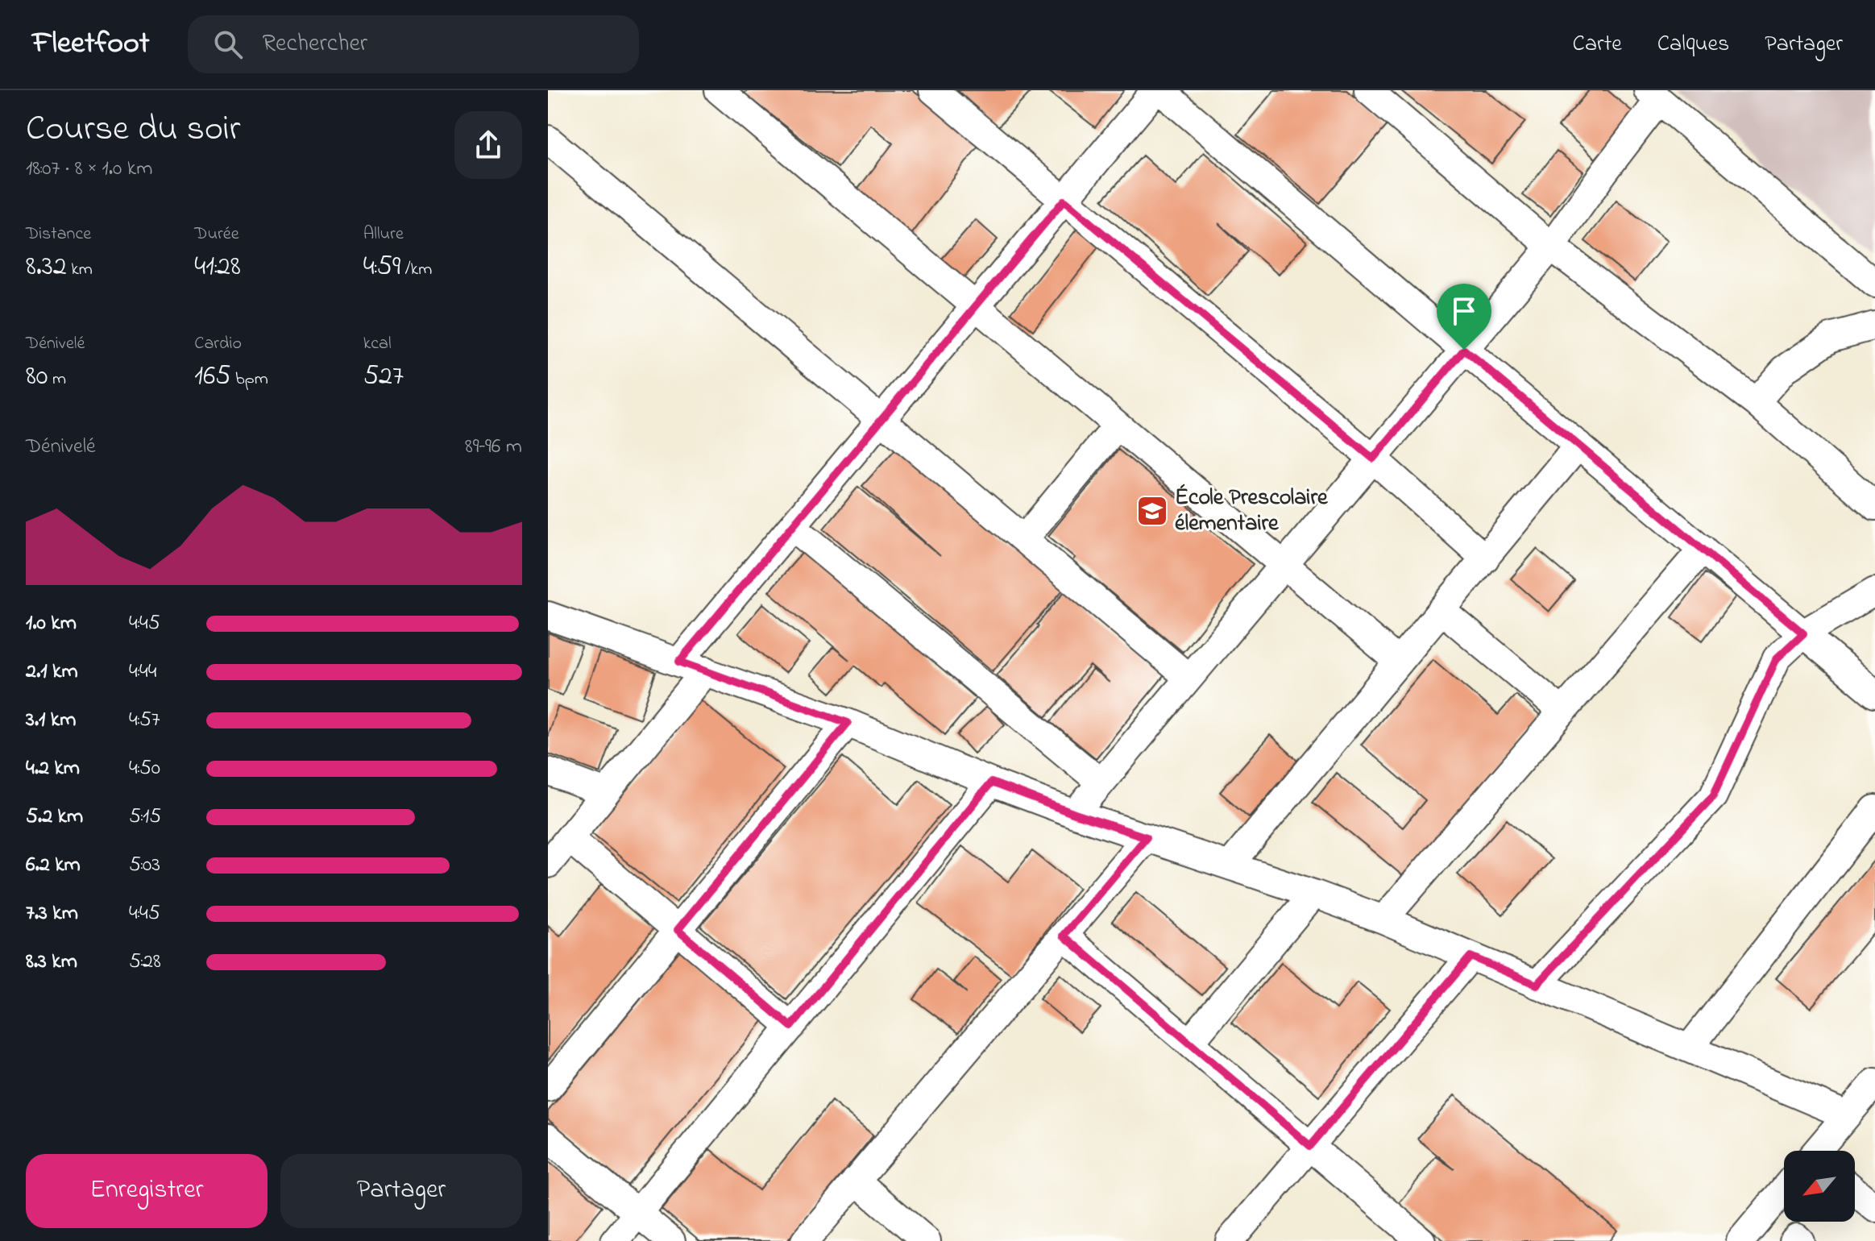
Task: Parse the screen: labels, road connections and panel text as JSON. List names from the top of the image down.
{
  "places": {
    "school or university": ["École Prescolaire élementaire"]
  },
  "north": "bottom left",
  "page": {
    "header": "Fleetfoot",
    "search": "Rechercher",
    "nav": ["Carte", "Calques", "Partager"],
    "heading": ["Course du soir", "18:07 · 8 × 1.0 km"],
    "stats": [
      ["Distance", "8.32 km"],
      ["Durée", "41:28"],
      ["Allure", "4:59 /km"],
      ["Dénivelé", "80 m"],
      ["Cardio", "165 bpm"],
      ["kcal", "527"]
    ],
    "chart": ["Dénivelé", "89–96 m"],
    "list": [
      {
        "name": "1.0 km",
        "note": "4:45"
      },
      {
        "name": "2.1 km",
        "note": "4:44"
      },
      {
        "name": "3.1 km",
        "note": "4:57"
      },
      {
        "name": "4.2 km",
        "note": "4:50"
      },
      {
        "name": "5.2 km",
        "note": "5:15"
      },
      {
        "name": "6.2 km",
        "note": "5:03"
      },
      {
        "name": "7.3 km",
        "note": "4:45"
      },
      {
        "name": "8.3 km",
        "note": "5:28"
      }
    ],
    "buttons": ["Enregistrer", "Partager"]
  }
}
